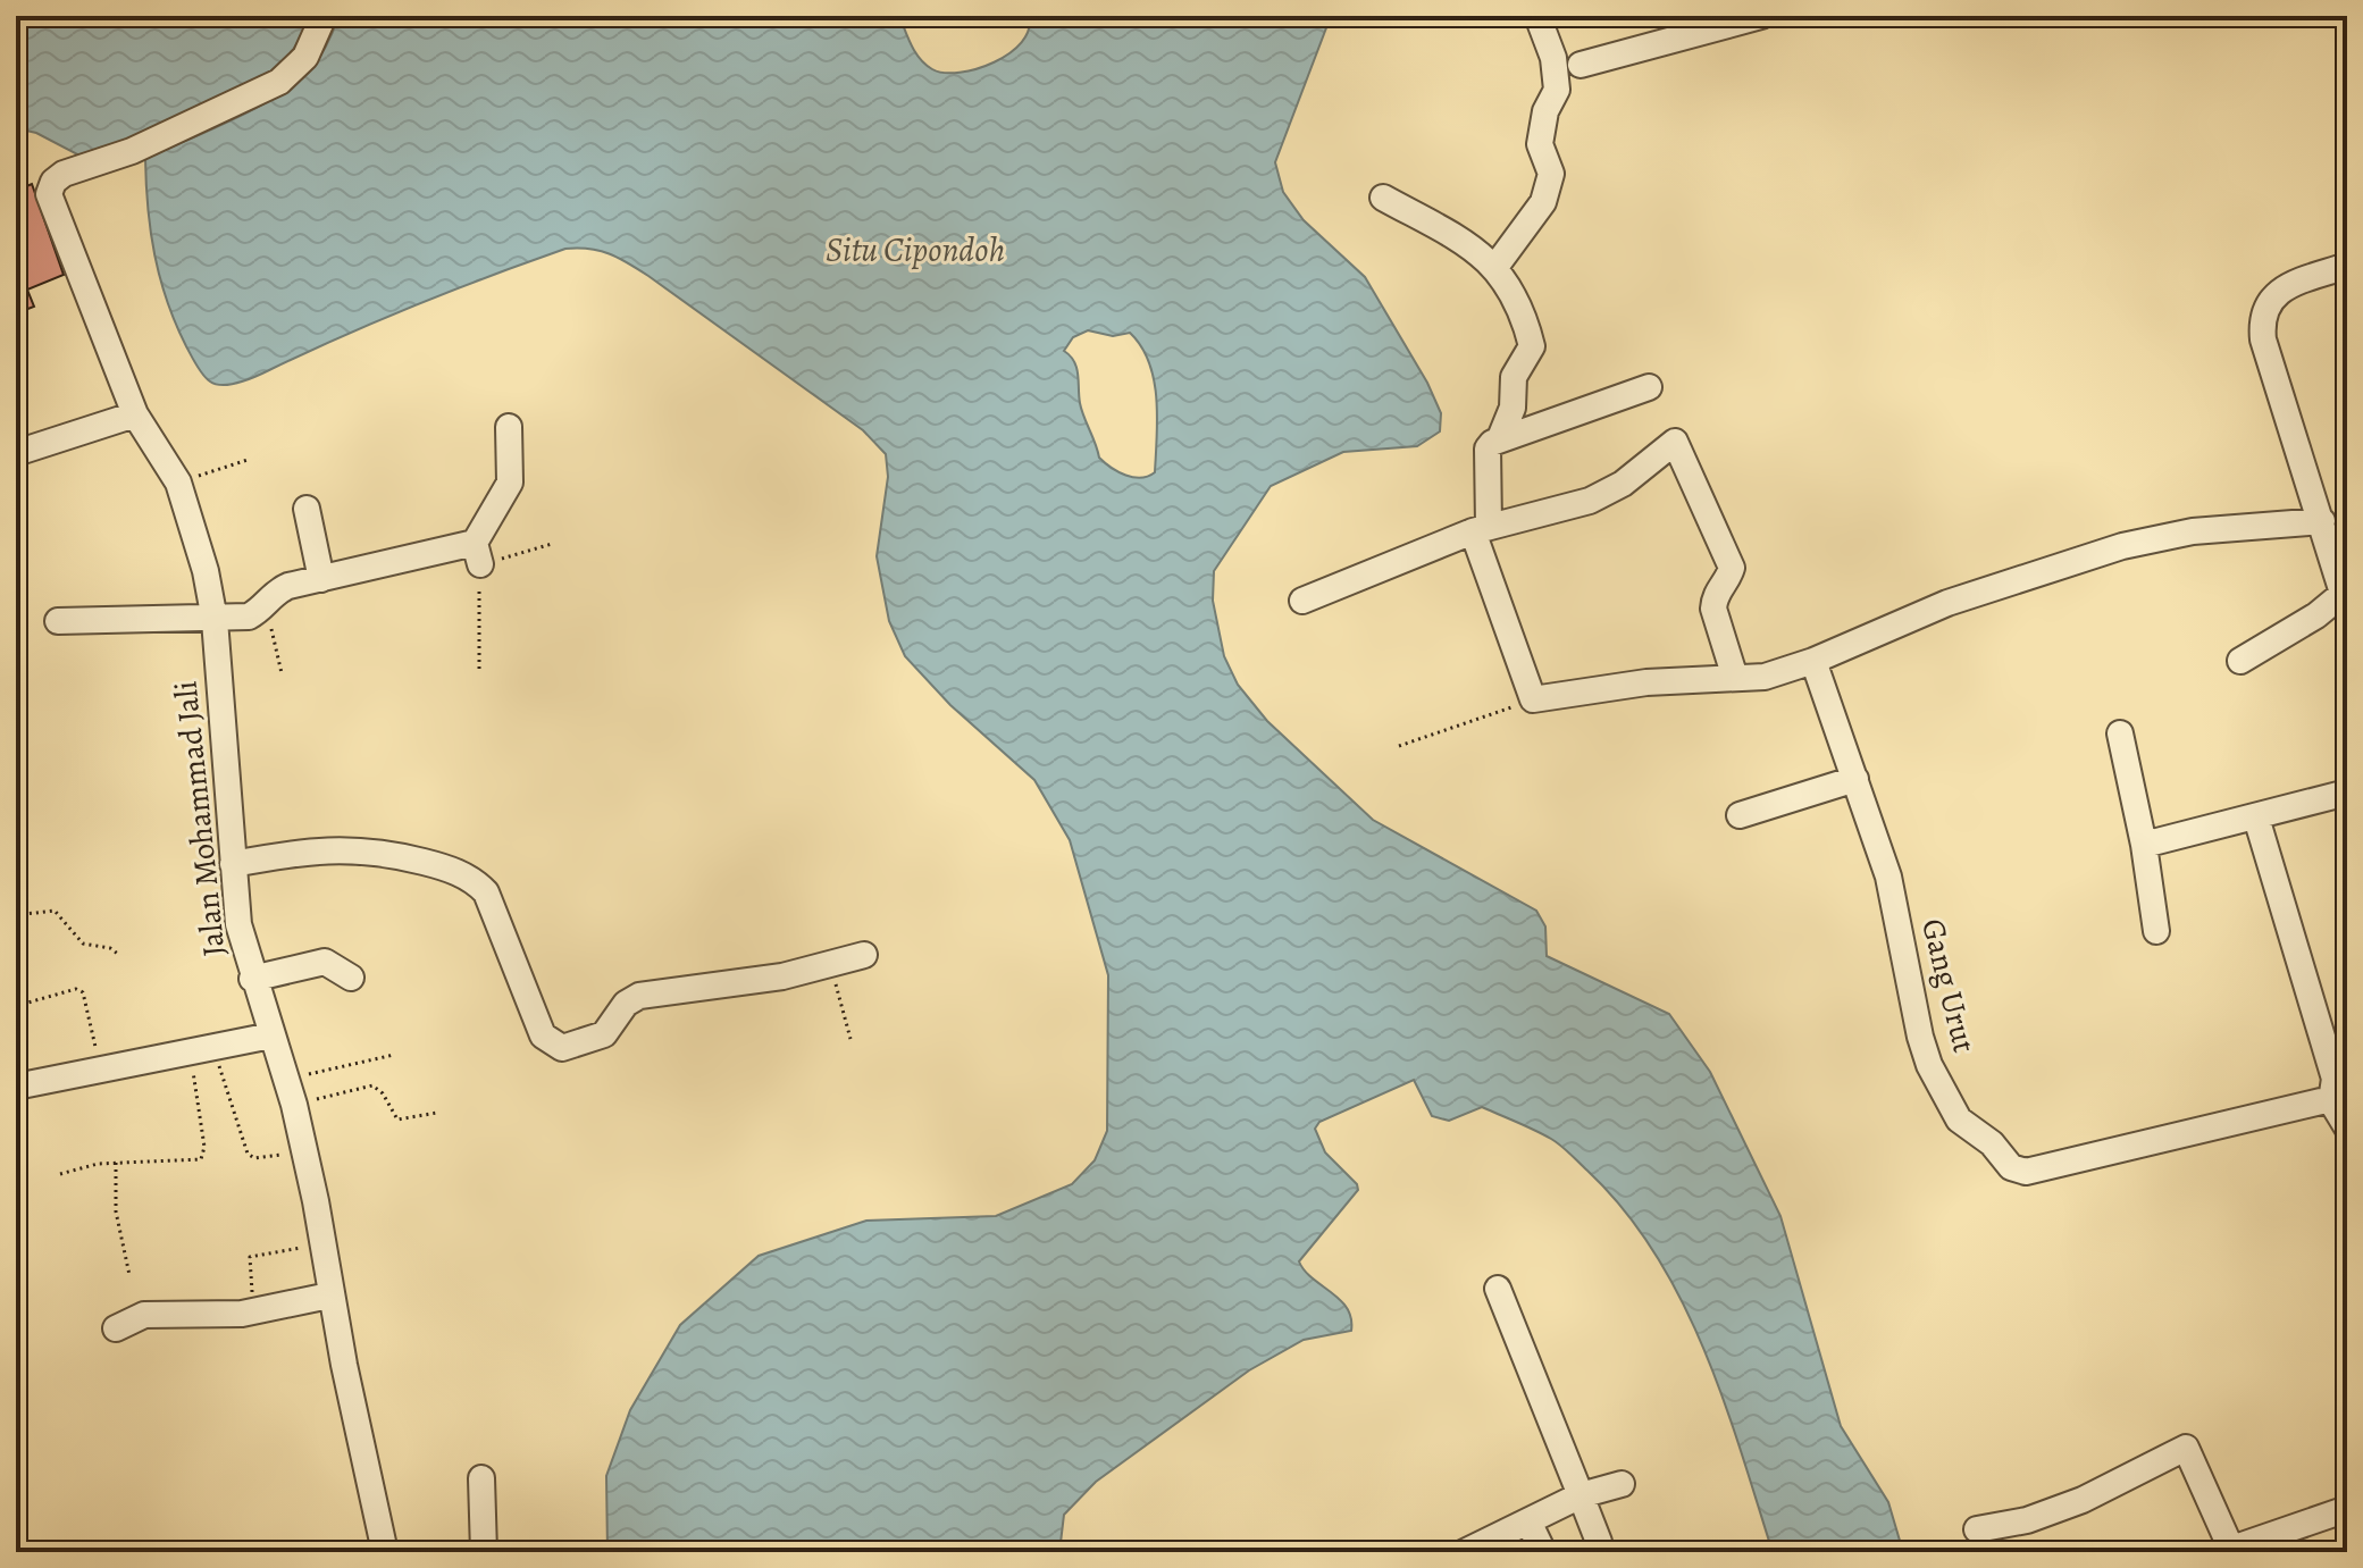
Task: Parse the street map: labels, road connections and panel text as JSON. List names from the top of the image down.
{
  "streets": {
    "street": ["Jalan Mohammad Jali", "Gang Urut"]
  },
  "water": ["Situ Cipondoh"]
}
